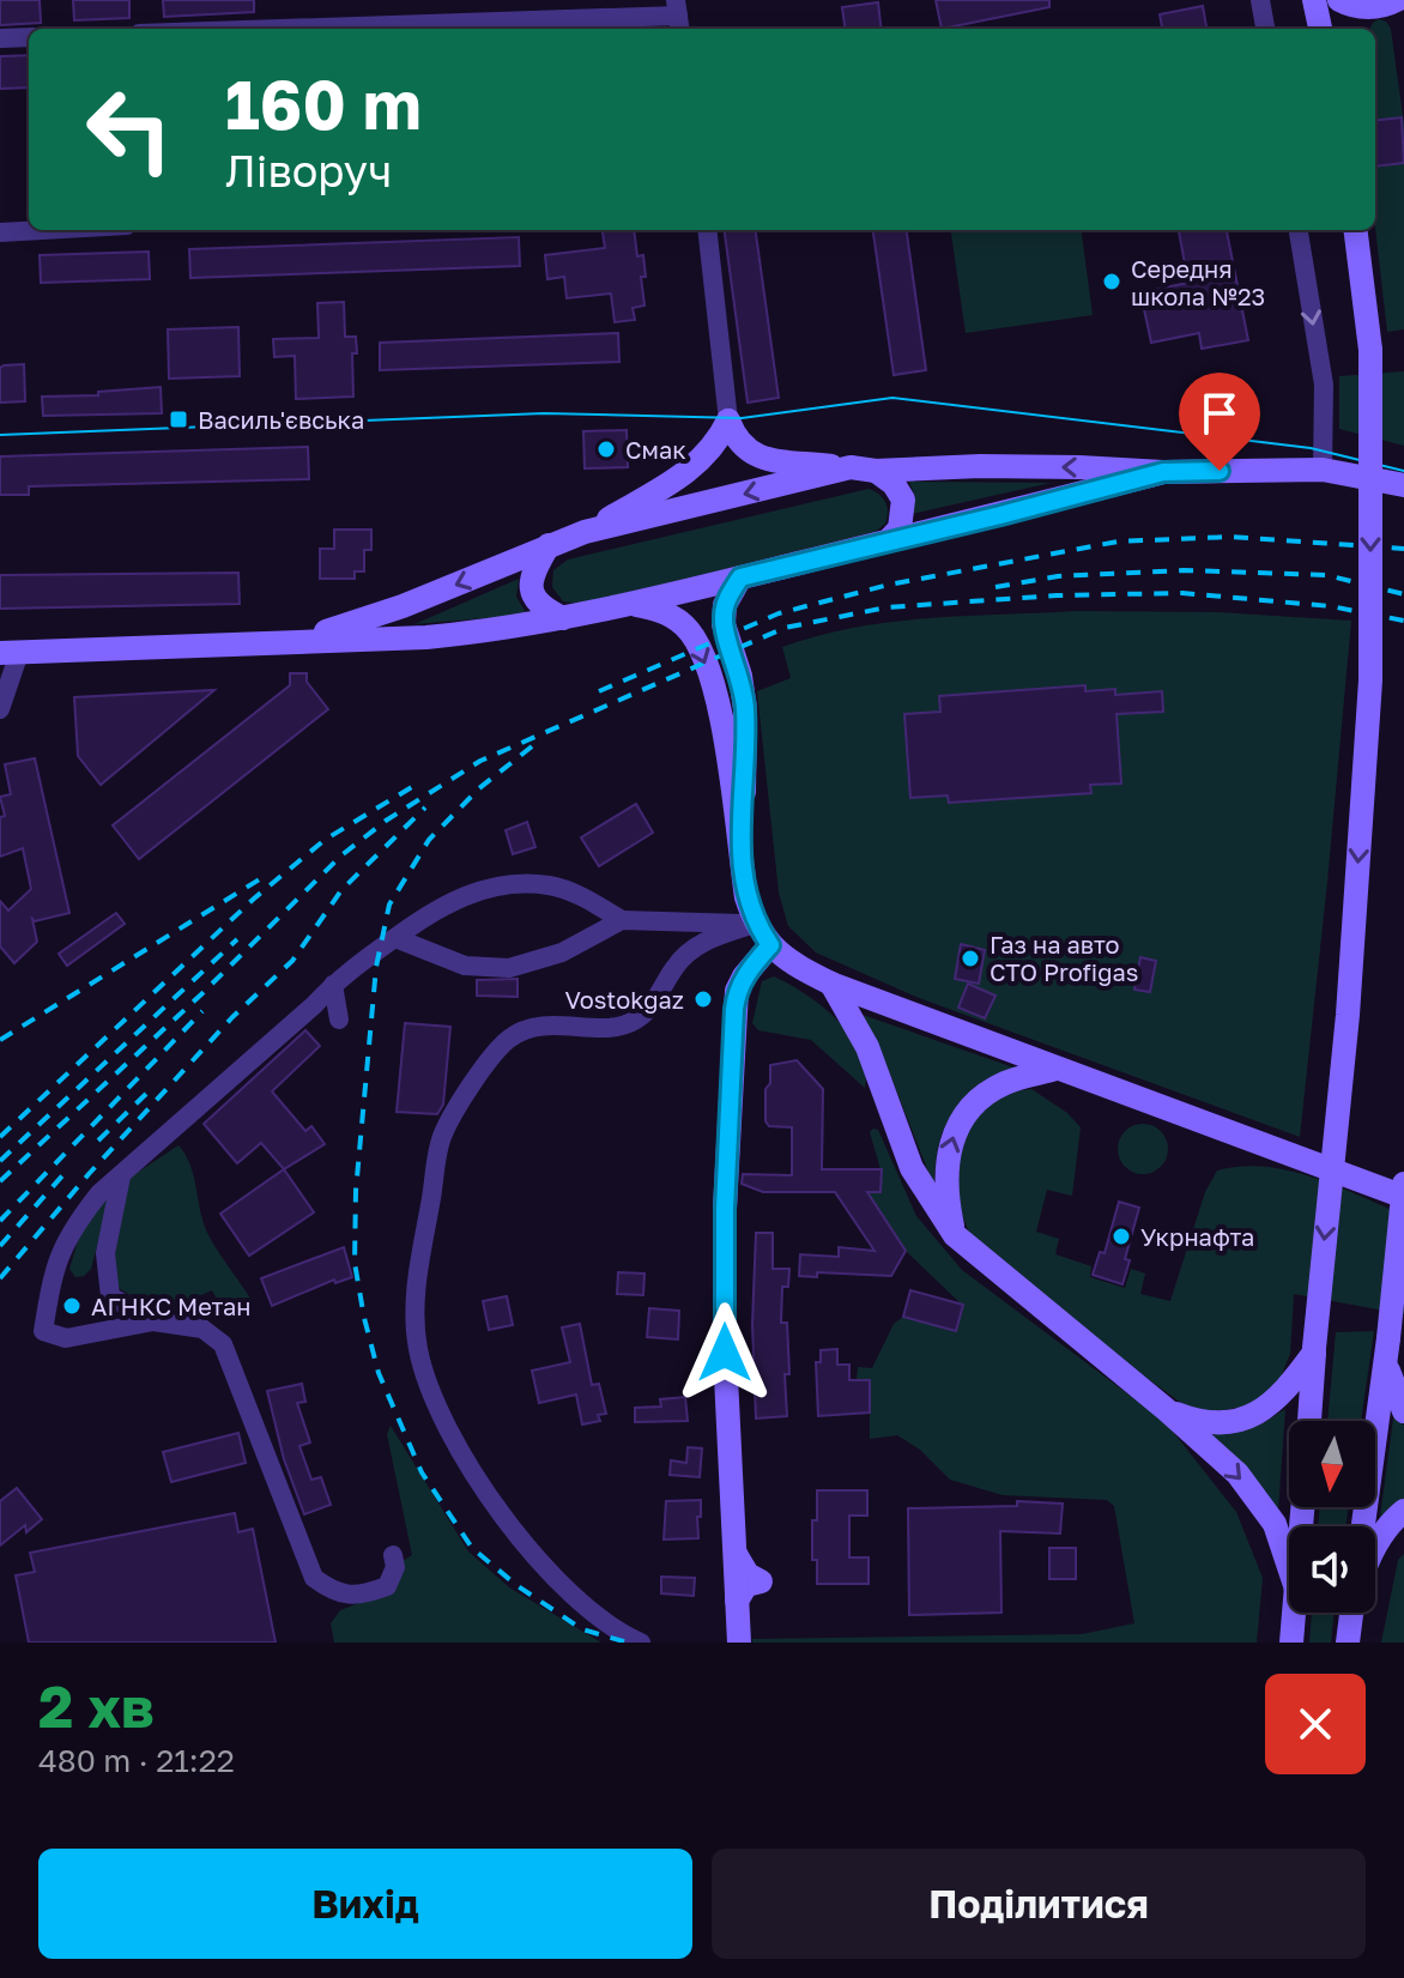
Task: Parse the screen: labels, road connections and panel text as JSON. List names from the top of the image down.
{
  "places": {
    "other": [
      "Середня школа №23",
      "Смак",
      "Газ на авто СТО Profigas",
      "Vostokgaz",
      "Укрнафта",
      "АГНКС Метан"
    ],
    "transit": ["Василь'євська"]
  },
  "north": "bottom",
  "page": {
    "turn": ["160 m", "Ліворуч"],
    "heading": ["2 хв", "480 m · 21:22"],
    "buttons": ["Вихід", "Поділитися"]
  }
}
